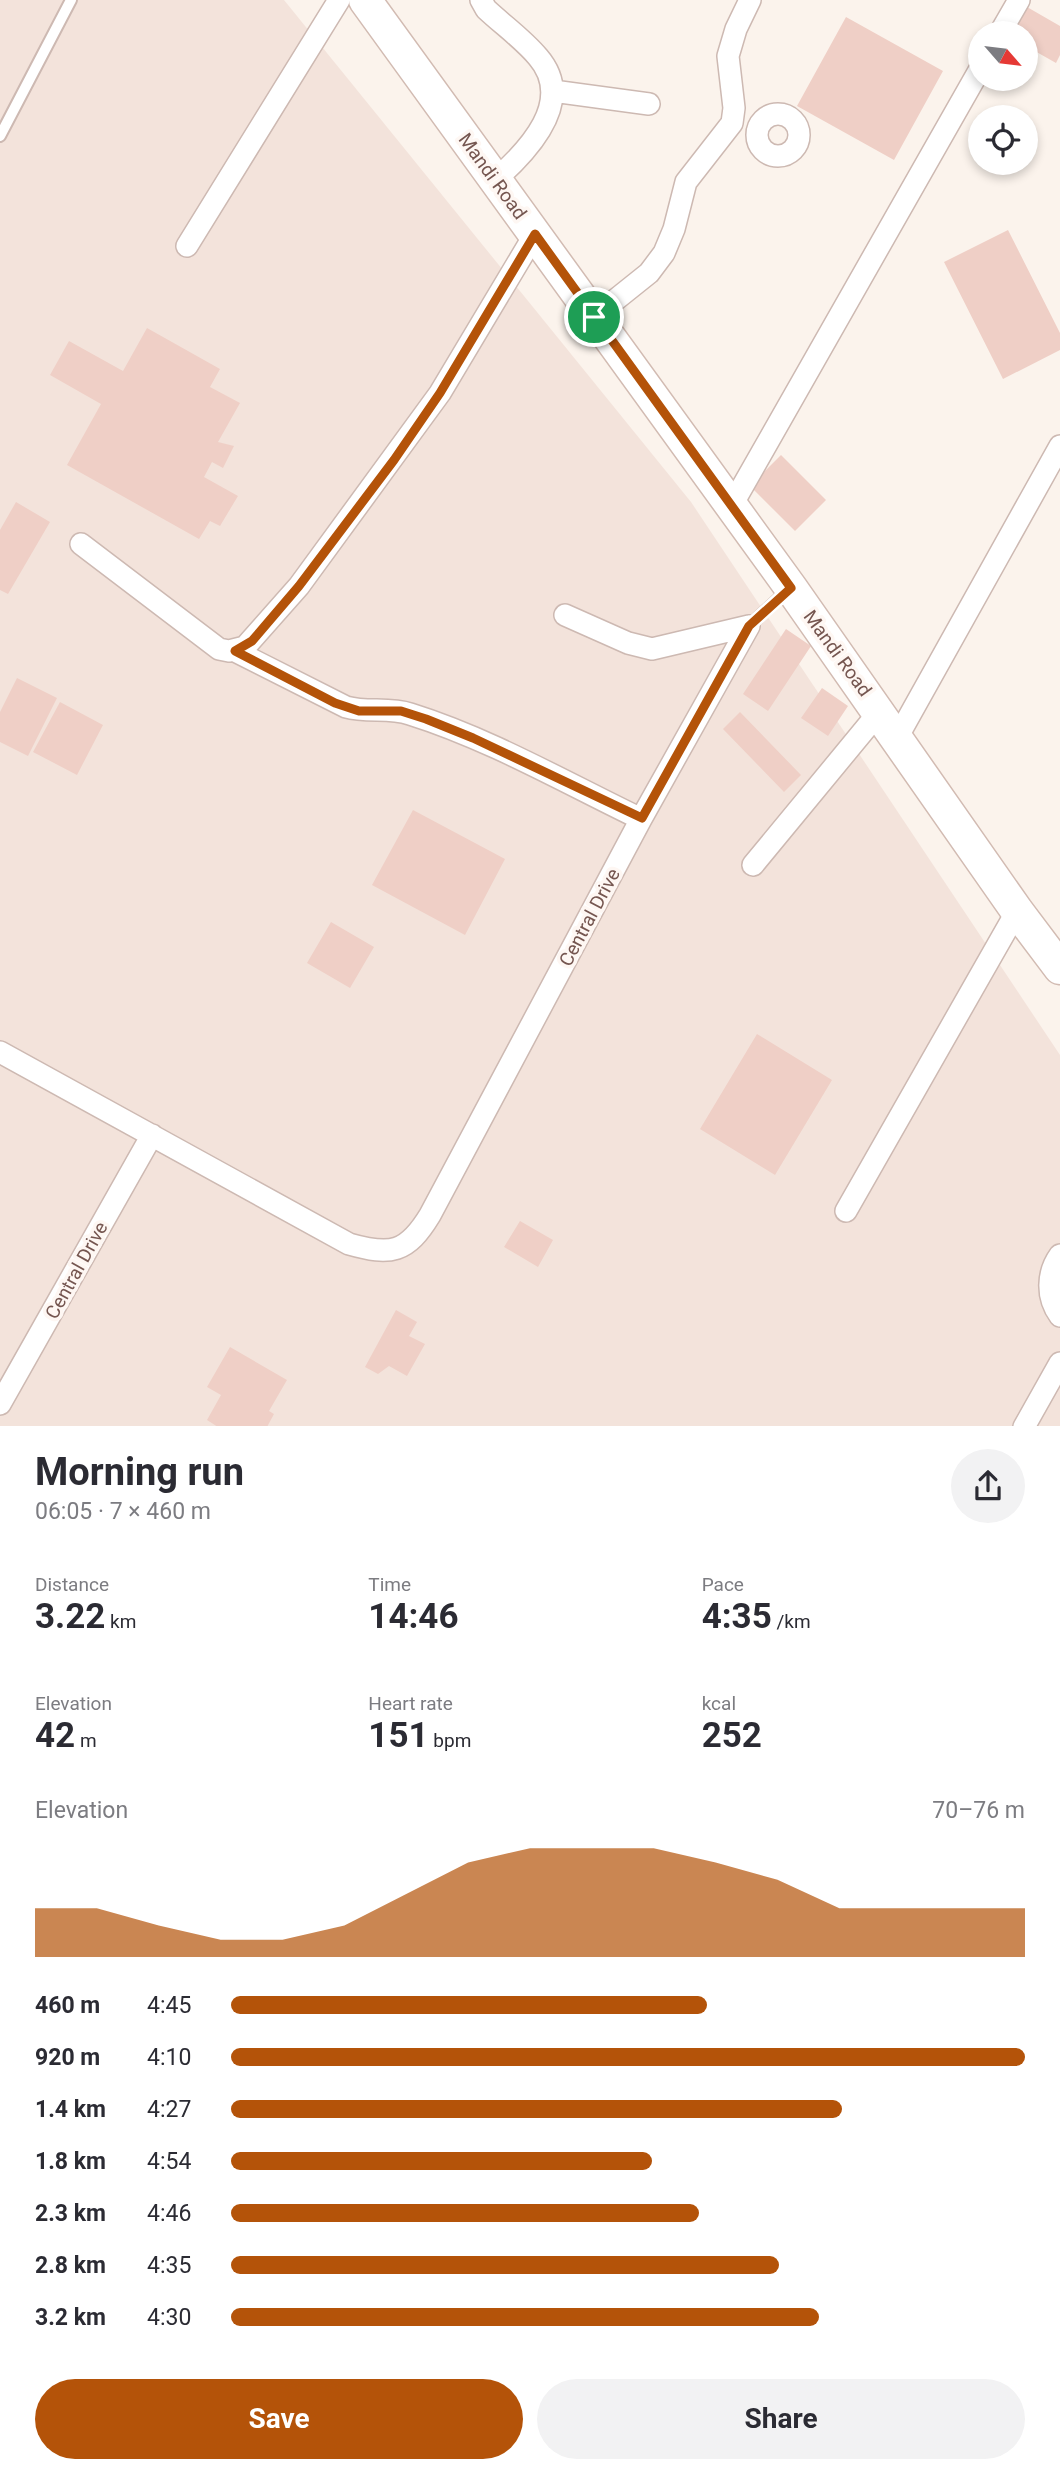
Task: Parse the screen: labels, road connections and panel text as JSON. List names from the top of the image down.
{
  "streets": {
    "street": ["Mandi Road", "Central Drive"]
  },
  "crossings": [
    ["Mandi Road", "Central Drive"]
  ],
  "north": "bottom right",
  "page": {
    "heading": ["Morning run", "06:05 · 7 × 460 m"],
    "stats": [
      ["Distance", "3.22 km"],
      ["Time", "14:46"],
      ["Pace", "4:35 /km"],
      ["Elevation", "42 m"],
      ["Heart rate", "151 bpm"],
      ["kcal", "252"]
    ],
    "chart": ["Elevation", "70–76 m"],
    "list": [
      {
        "name": "460 m",
        "note": "4:45"
      },
      {
        "name": "920 m",
        "note": "4:10"
      },
      {
        "name": "1.4 km",
        "note": "4:27"
      },
      {
        "name": "1.8 km",
        "note": "4:54"
      },
      {
        "name": "2.3 km",
        "note": "4:46"
      },
      {
        "name": "2.8 km",
        "note": "4:35"
      },
      {
        "name": "3.2 km",
        "note": "4:30"
      }
    ],
    "buttons": ["Save", "Share"]
  }
}
